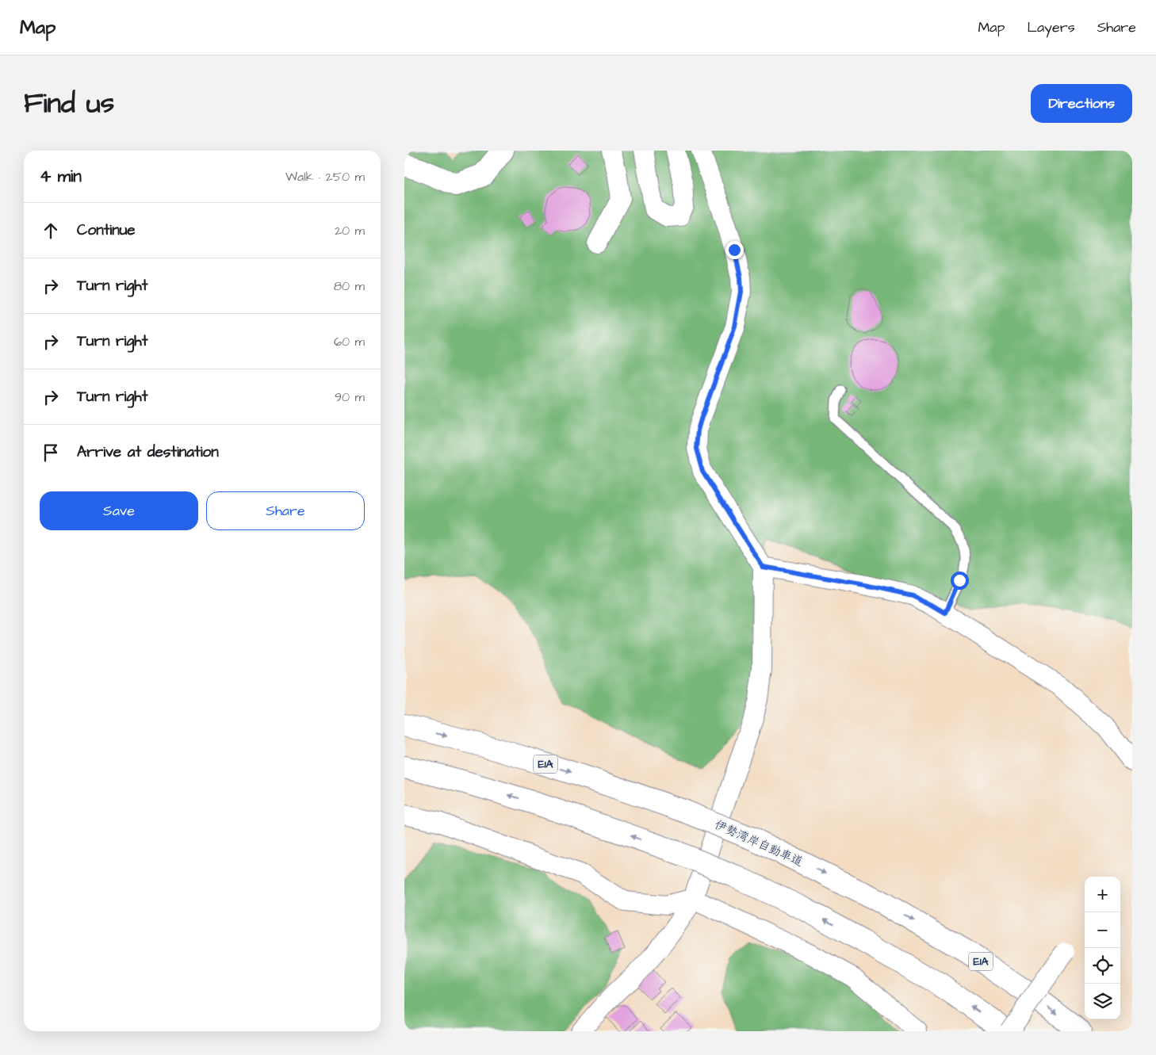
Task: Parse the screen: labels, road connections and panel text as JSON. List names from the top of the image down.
{
  "streets": {
    "main road": ["E1A", "伊勢湾岸自動車道"]
  },
  "page": {
    "header": "Map",
    "nav": ["Map", "Layers", "Share"],
    "title": "Find us",
    "buttons": [
      "Directions",
      ["Save", "Share"]
    ],
    "heading": ["4 min", "Walk · 250 m"],
    "list": [
      ["Continue", "20 m"],
      ["Turn right", "80 m"],
      ["Turn right", "60 m"],
      ["Turn right", "90 m"],
      "Arrive at destination"
    ],
    "map_buttons": ["+", "−"]
  }
}
